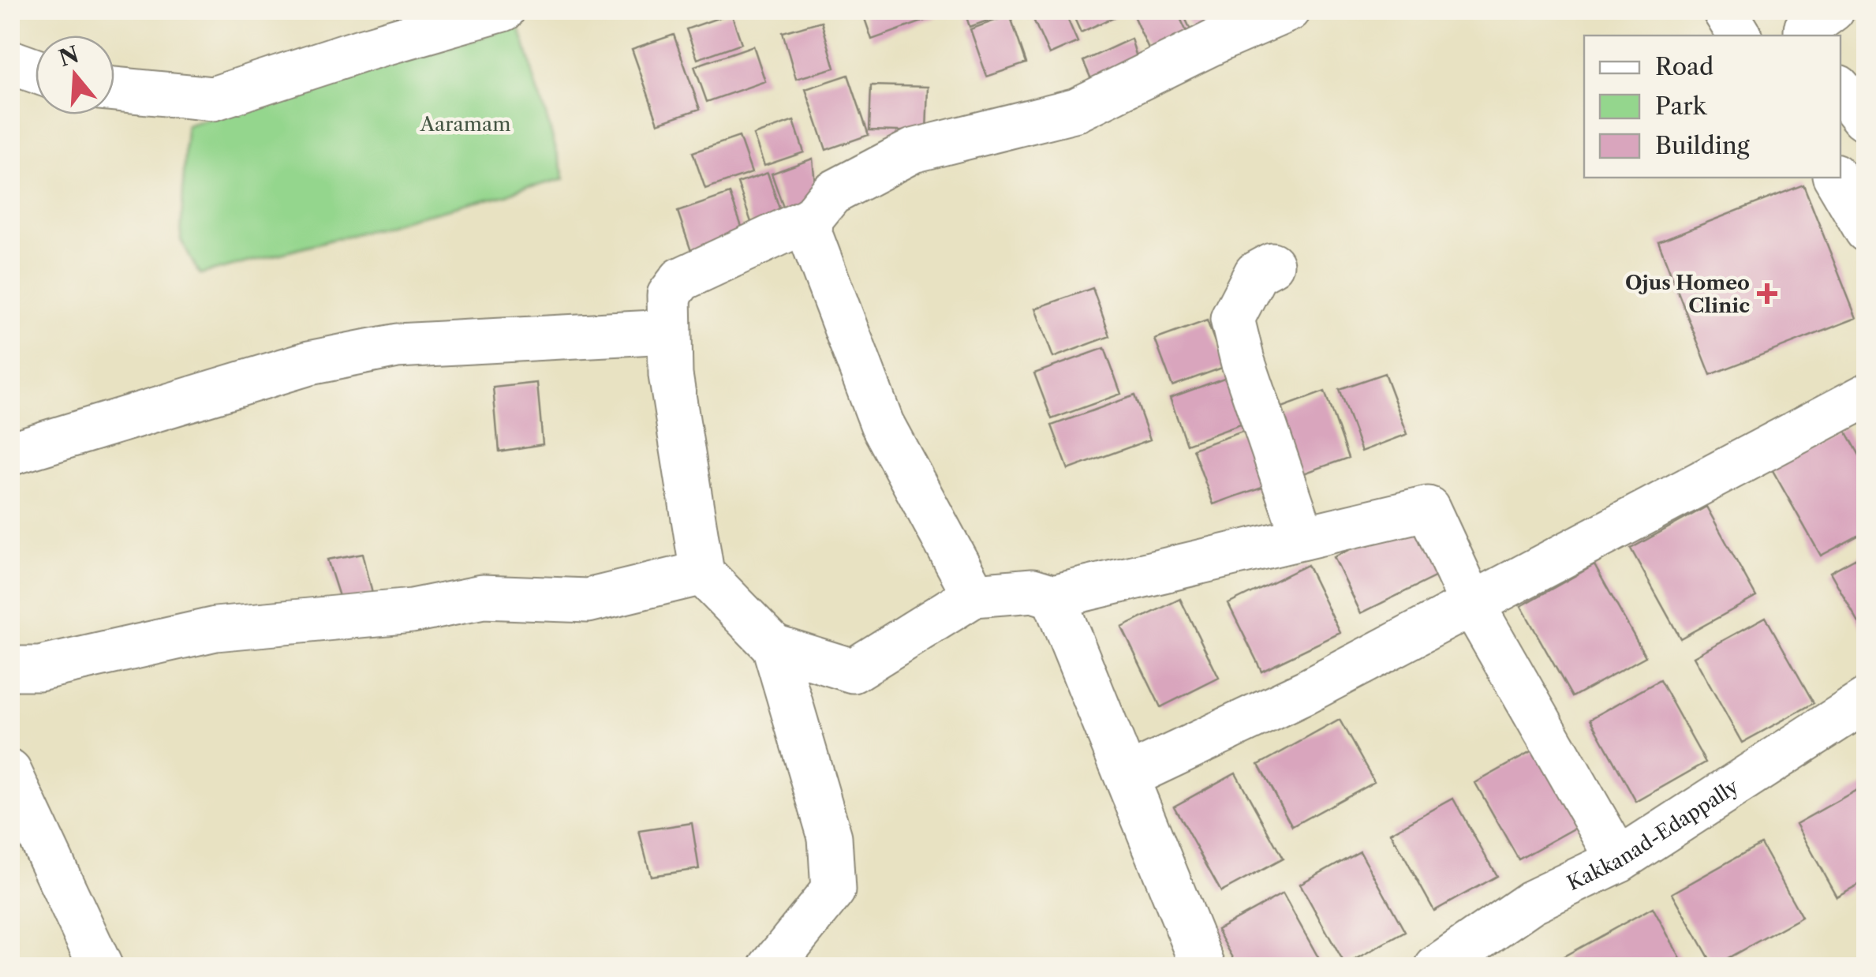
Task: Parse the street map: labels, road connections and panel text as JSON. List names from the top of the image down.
{
  "streets": {
    "street": ["Kakkanad-Edappally"]
  },
  "parks": ["Aaramam"],
  "places": {
    "health": ["Ojus Homeo Clinic"]
  },
  "legend": ["Road", "Park", "Building"],
  "north": "top"
}
